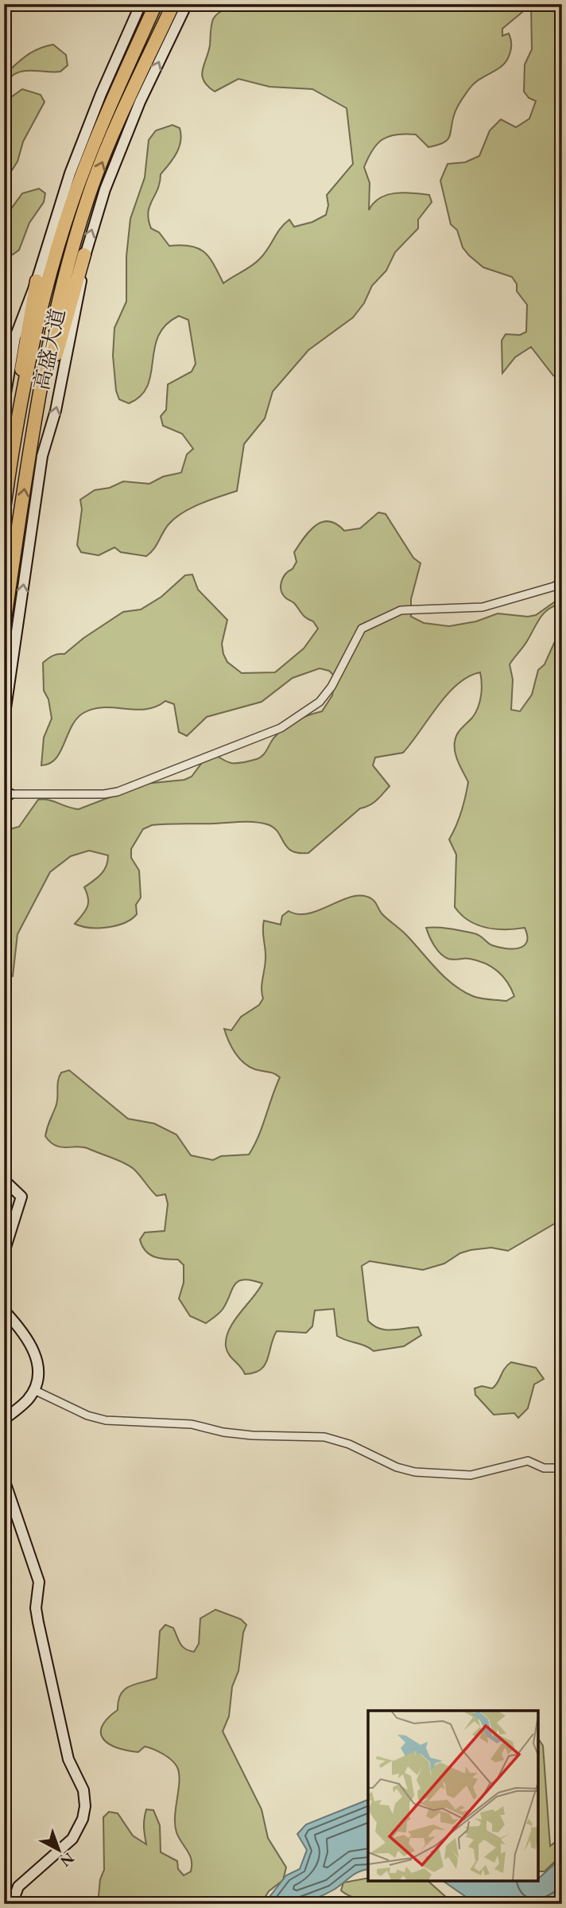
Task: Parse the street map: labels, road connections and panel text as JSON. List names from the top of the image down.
{
  "streets": {
    "highway": ["高盛大道"]
  },
  "north": "bottom right"
}
